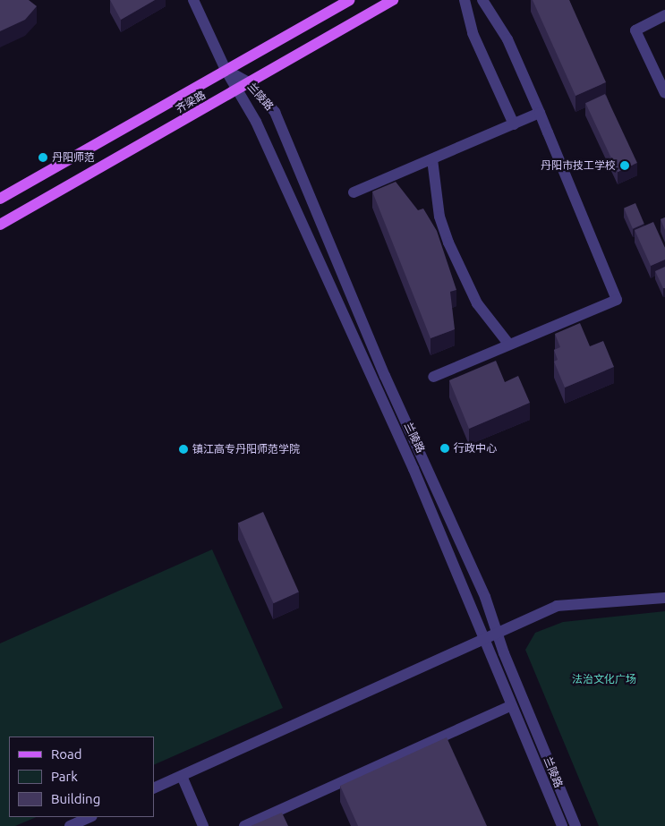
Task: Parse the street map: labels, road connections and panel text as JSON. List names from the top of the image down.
{
  "streets": {
    "main road": ["齐梁路"],
    "street": ["兰陵路"]
  },
  "crossings": [
    ["兰陵路", "齐梁路"]
  ],
  "parks": ["法治文化广场"],
  "places": [
    "丹阳师范",
    "丹阳市技工学校",
    "行政中心",
    "镇江高专丹阳师范学院"
  ],
  "legend": ["Road", "Park", "Building"]
}
